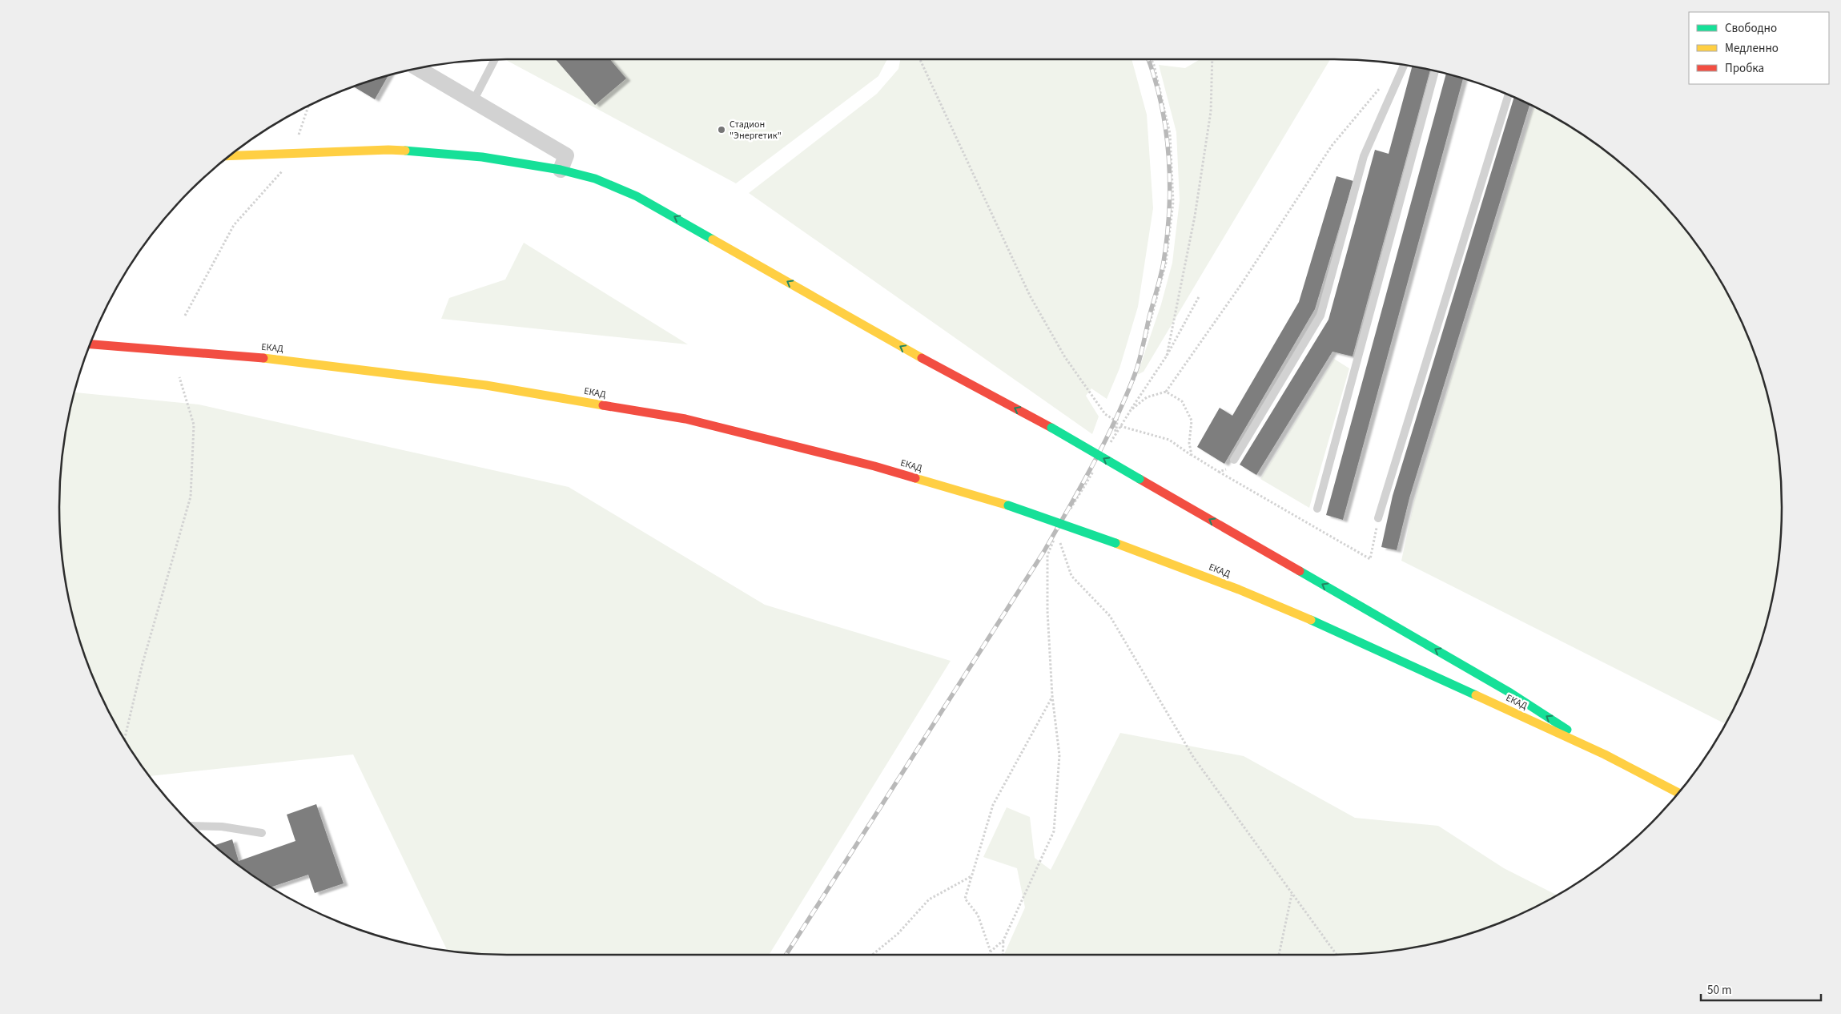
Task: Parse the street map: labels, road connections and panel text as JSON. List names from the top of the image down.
{
  "streets": {
    "main road": ["ЕКАД"]
  },
  "places": ["Стадион \"Энергетик\""],
  "legend": ["Свободно", "Медленно", "Пробка"],
  "scale_bar": "50 m"
}
